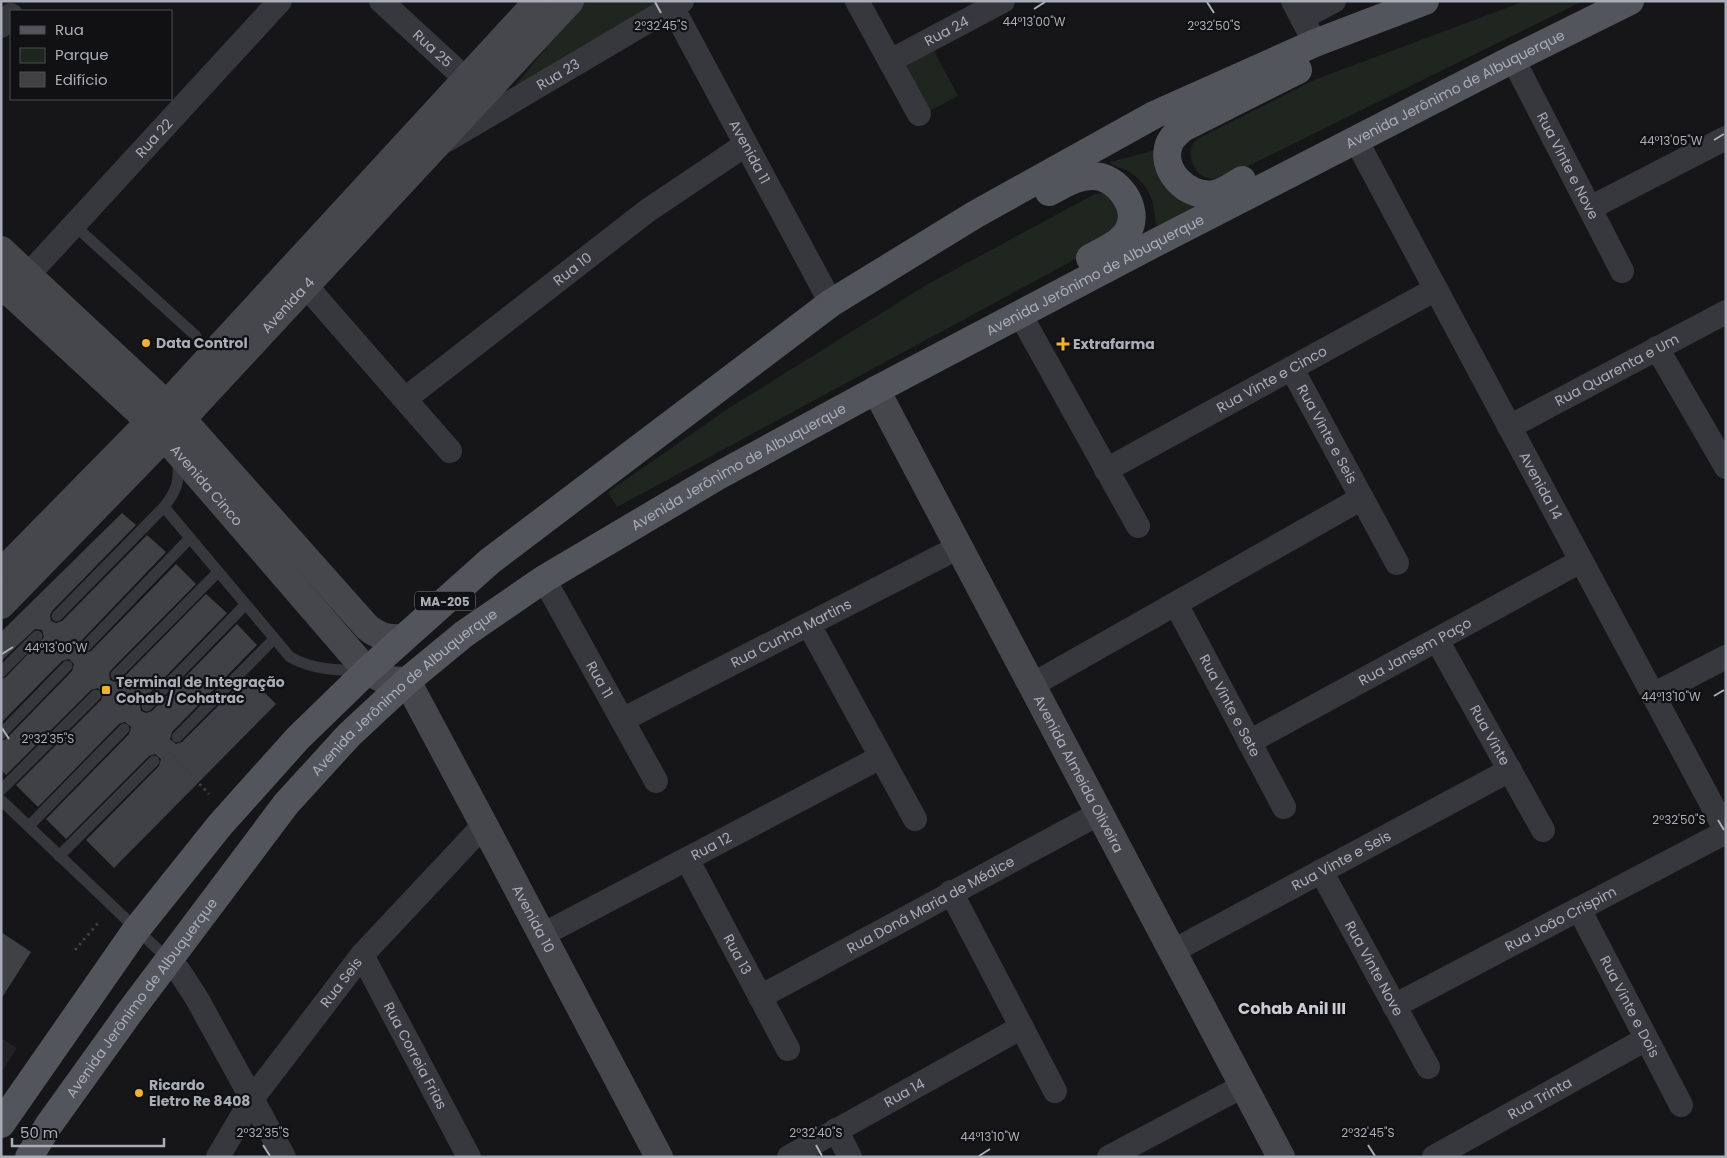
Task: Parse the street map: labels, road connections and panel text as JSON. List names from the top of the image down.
{
  "streets": {
    "main road": [
      "Avenida Jerônimo de Albuquerque",
      "Avenida 4",
      "Avenida Cinco",
      "MA-205",
      "Avenida Almeida Oliveira",
      "Avenida 10"
    ],
    "street": [
      "Rua 24",
      "Rua 25",
      "Rua 23",
      "Rua 22",
      "Avenida 11",
      "Rua Vinte e Nove",
      "Rua 10",
      "Rua Quarenta e Um",
      "Rua Vinte e Cinco",
      "Rua Vinte e Seis",
      "Avenida 14",
      "Rua Cunha Martins",
      "Rua Jansem Paço",
      "Rua 11",
      "Rua Vinte e Sete",
      "Rua Vinte",
      "Rua 12",
      "Rua Doná Maria de Médice",
      "Rua João Crispim",
      "Rua 13",
      "Rua Vinte Nove",
      "Rua Seis",
      "Rua Vinte e Dois",
      "Rua Correia Frias",
      "Rua 14",
      "Rua Trinta"
    ]
  },
  "crossings": [
    ["Rua 25", "Avenida 4"],
    ["Rua 23", "Avenida 11"],
    ["Rua 23", "Avenida 4"],
    ["Avenida Jerônimo de Albuquerque", "Rua Vinte e Nove"],
    ["Avenida Jerônimo de Albuquerque", "Avenida Cinco"],
    ["Avenida Jerônimo de Albuquerque", "Avenida 14"],
    ["Avenida Jerônimo de Albuquerque", "Rua 11"],
    ["Avenida Jerônimo de Albuquerque", "Avenida Almeida Oliveira"],
    ["Avenida Jerônimo de Albuquerque", "Avenida 10"],
    ["Rua 22", "Avenida Cinco"],
    ["Avenida 11", "Rua 10"],
    ["Avenida 11", "MA-205"],
    ["Avenida 4", "Avenida Cinco"],
    ["Rua Quarenta e Um", "Avenida 14"],
    ["Rua Vinte e Cinco", "Rua Vinte e Seis"],
    ["Rua Vinte e Cinco", "Avenida 14"],
    ["Rua Vinte e Seis", "Rua Vinte e Sete"],
    ["Rua Vinte e Seis", "Rua Vinte"],
    ["Rua Vinte e Seis", "Avenida Almeida Oliveira"],
    ["Rua Vinte e Seis", "Rua Vinte Nove"],
    ["Avenida Cinco", "MA-205"],
    ["Avenida Cinco", "Avenida 10"],
    ["Avenida 14", "Rua Jansem Paço"],
    ["Avenida 14", "Rua João Crispim"],
    ["Rua Cunha Martins", "Rua 11"],
    ["Rua Cunha Martins", "Avenida Almeida Oliveira"],
    ["Rua Jansem Paço", "Rua Vinte e Sete"],
    ["Rua Jansem Paço", "Rua Vinte"],
    ["Avenida Almeida Oliveira", "Rua Doná Maria de Médice"],
    ["Rua 12", "Avenida 10"],
    ["Rua 12", "Rua 13"],
    ["Rua Doná Maria de Médice", "Rua 13"],
    ["Avenida 10", "Rua Seis"],
    ["Rua João Crispim", "Rua Vinte Nove"],
    ["Rua João Crispim", "Rua Vinte e Dois"],
    ["Rua Seis", "Rua Correia Frias"],
    ["Rua Vinte e Dois", "Rua Trinta"]
  ],
  "districts": ["Cohab Anil III"],
  "places": {
    "other": ["Data Control", "Ricardo Eletro Re 8408"],
    "health": ["Extrafarma"],
    "transit": ["Terminal de Integração Cohab / Cohatrac"]
  },
  "legend": ["Rua", "Parque", "Edifício"],
  "scale_bar": "50 m",
  "coordinates": [
    "44°13'00\"W",
    "2°32'45\"S",
    "2°32'50\"S",
    "44°13'05\"W",
    "44°13'10\"W",
    "2°32'35\"S",
    "2°32'40\"S"
  ]
}
